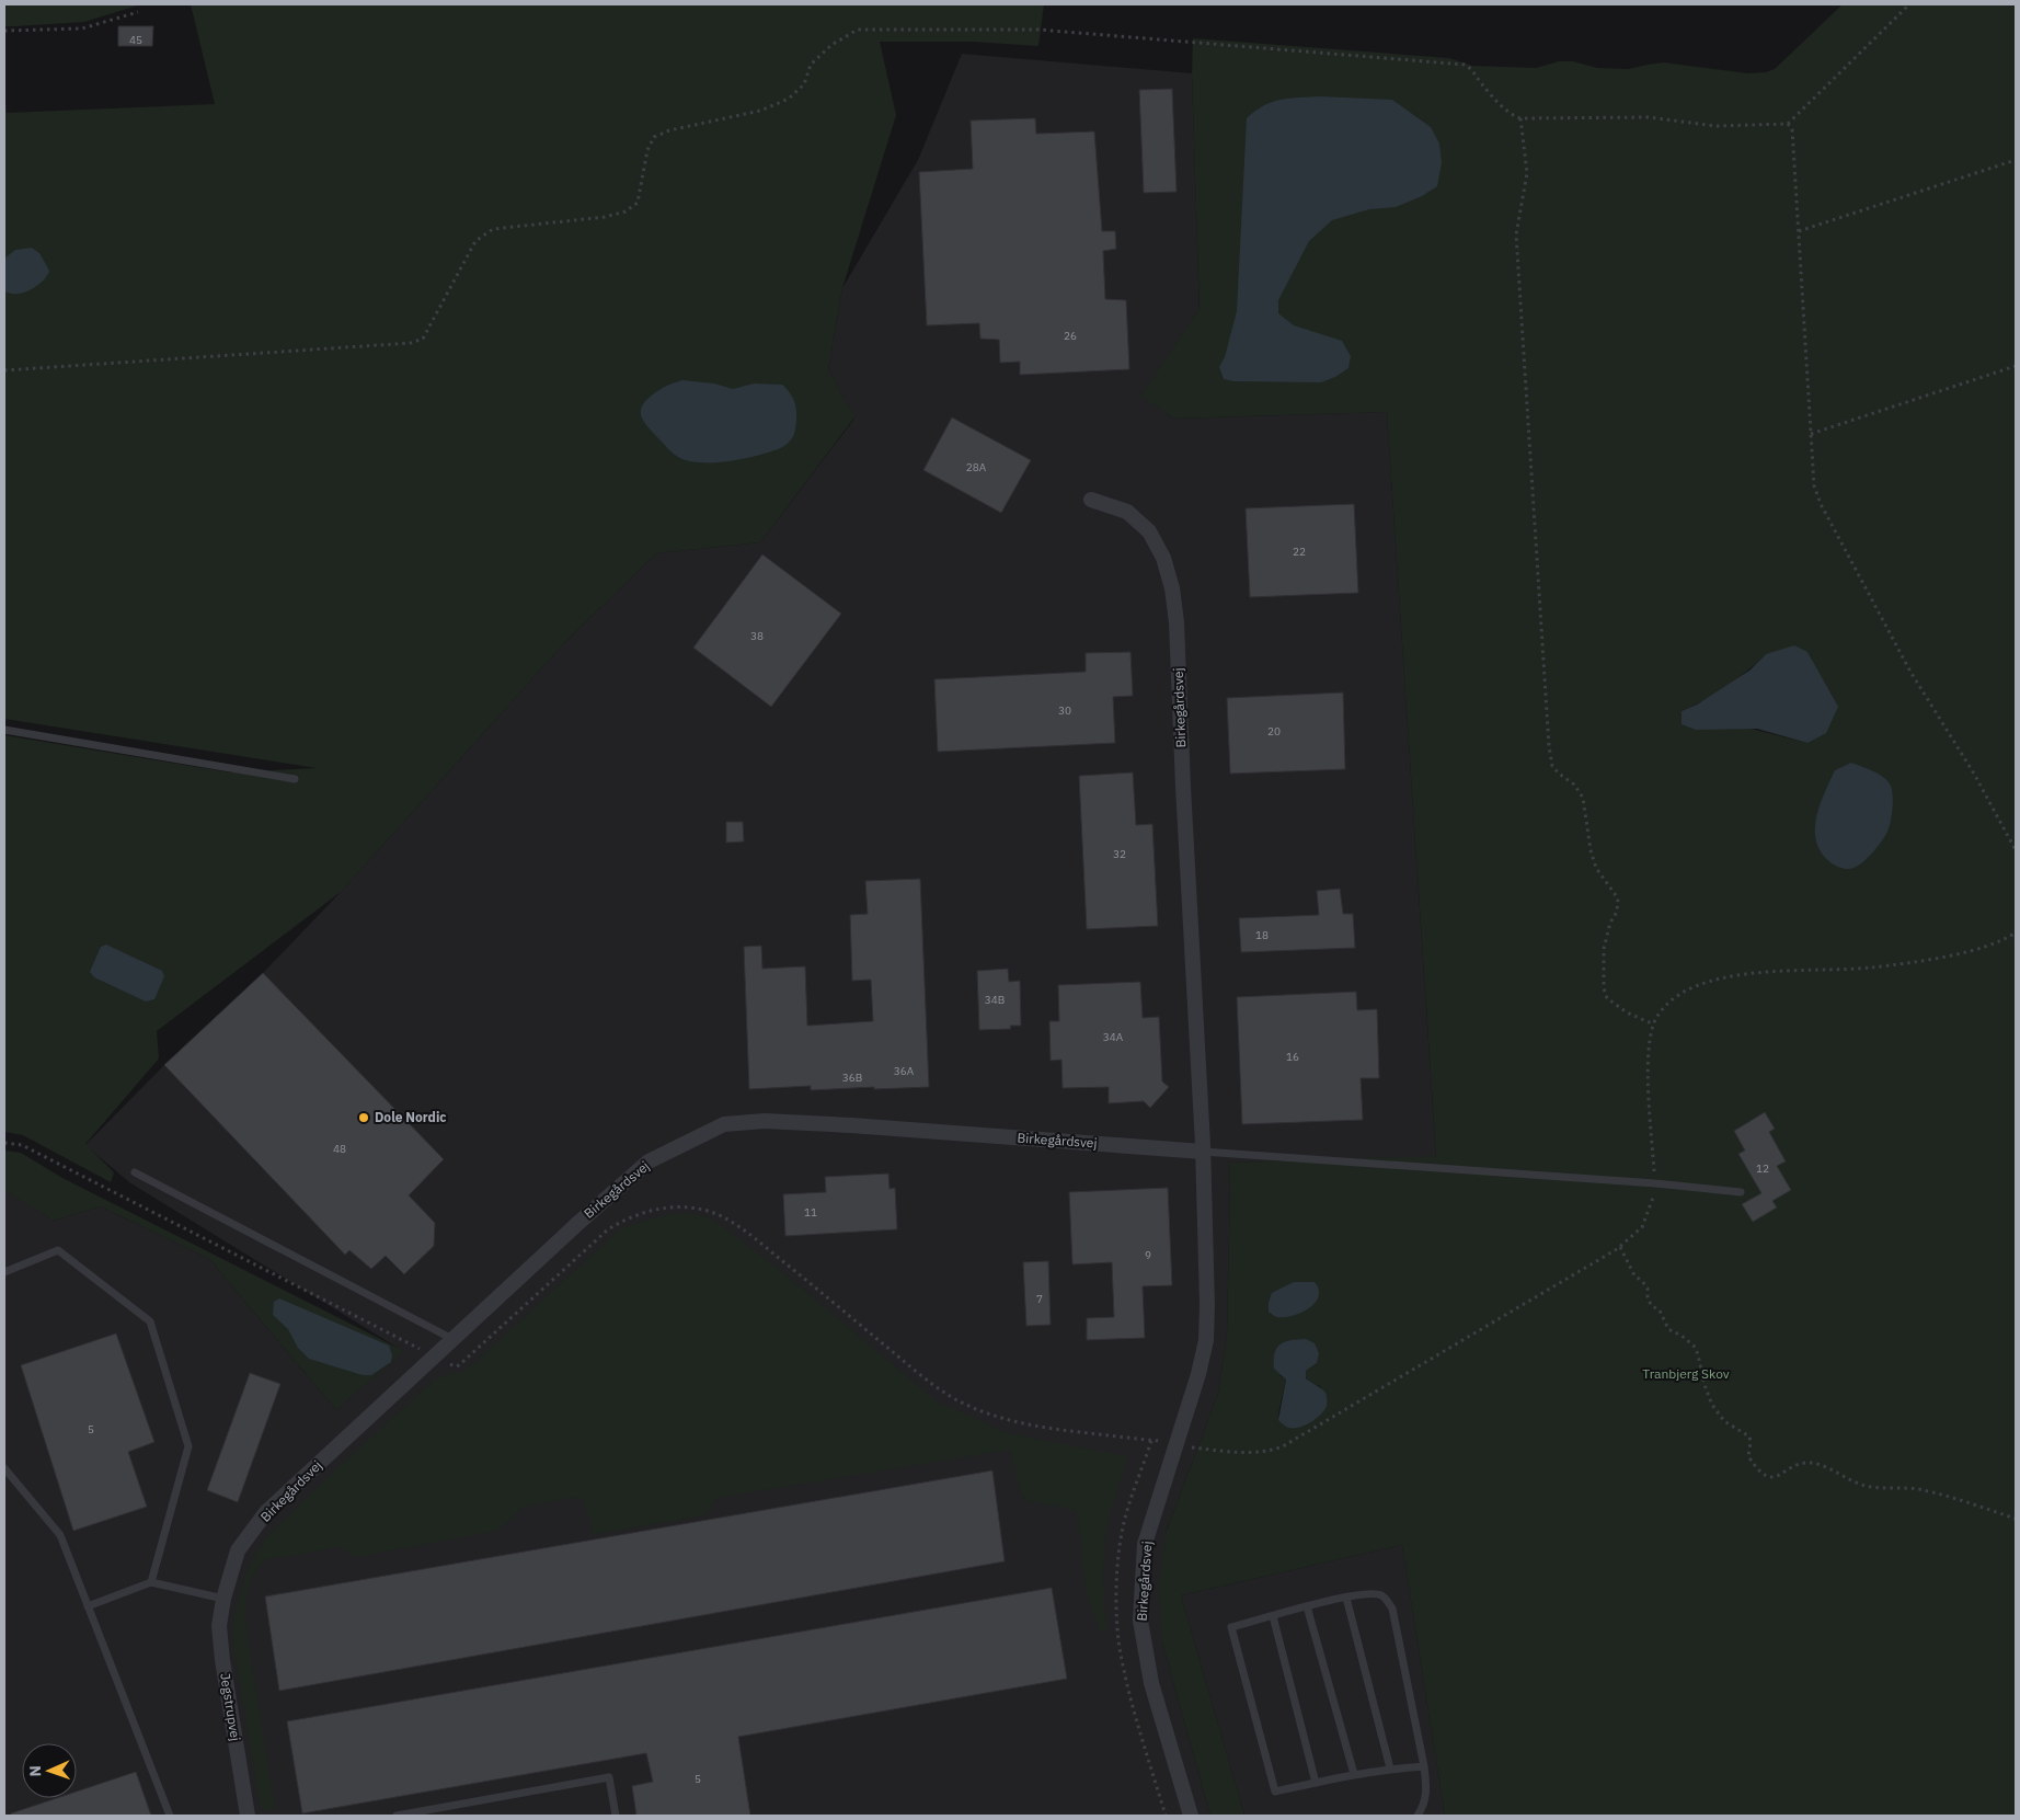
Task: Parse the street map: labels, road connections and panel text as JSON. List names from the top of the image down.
{
  "streets": {
    "street": ["Birkegårdsvej", "Jegstrupvej"]
  },
  "crossings": [
    ["Birkegårdsvej", "Jegstrupvej"]
  ],
  "parks": ["Tranbjerg Skov"],
  "places": ["Dole Nordic"],
  "house_numbers": [
    "45",
    "26",
    "28A",
    "22",
    "38",
    "30",
    "20",
    "32",
    "18",
    "34B",
    "34A",
    "16",
    "36A",
    "36B",
    "48",
    "12",
    "11",
    "9",
    "7",
    "5",
    "5"
  ],
  "north": "left"
}
